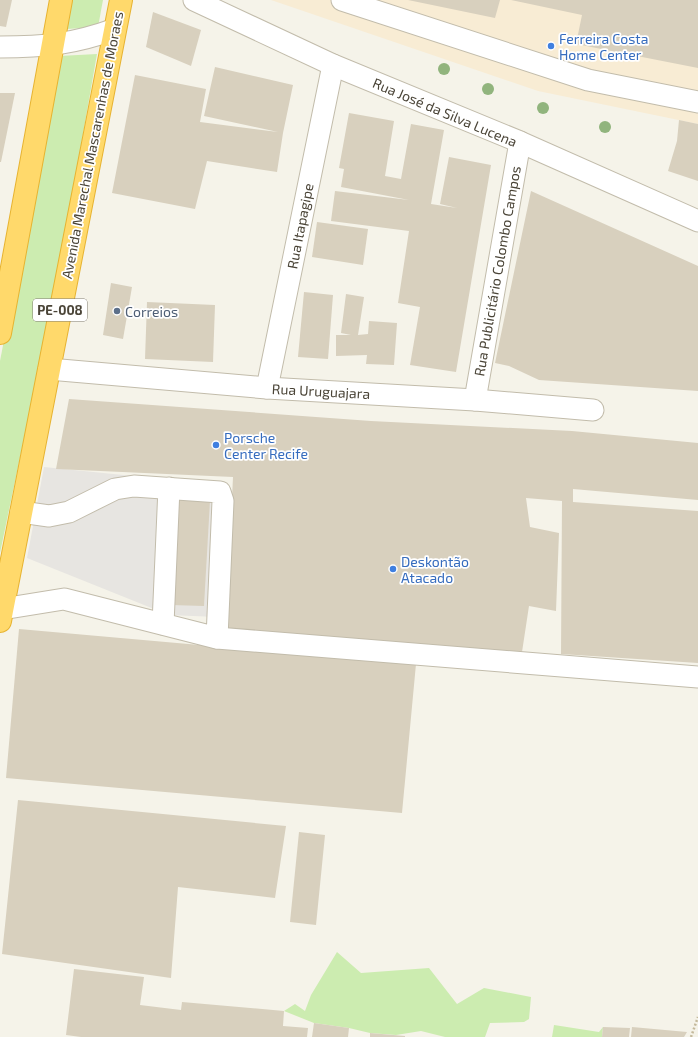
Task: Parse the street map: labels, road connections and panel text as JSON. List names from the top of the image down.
{
  "streets": {
    "highway": ["Avenida Marechal Mascarenhas de Moraes", "PE-008"],
    "street": [
      "Rua José da Silva Lucena",
      "Rua Itapagipe",
      "Rua Publicitário Colombo Campos",
      "Rua Uruguajara"
    ]
  },
  "crossings": [
    ["Rua José da Silva Lucena", "Rua Itapagipe"],
    ["Rua José da Silva Lucena", "Rua Publicitário Colombo Campos"],
    ["Avenida Marechal Mascarenhas de Moraes", "Rua Uruguajara"],
    ["Rua Itapagipe", "Rua Uruguajara"],
    ["Rua Publicitário Colombo Campos", "Rua Uruguajara"]
  ],
  "places": [
    "Ferreira Costa Home Center",
    "Correios",
    "Porsche Center Recife",
    "Deskontão Atacado"
  ]
}
